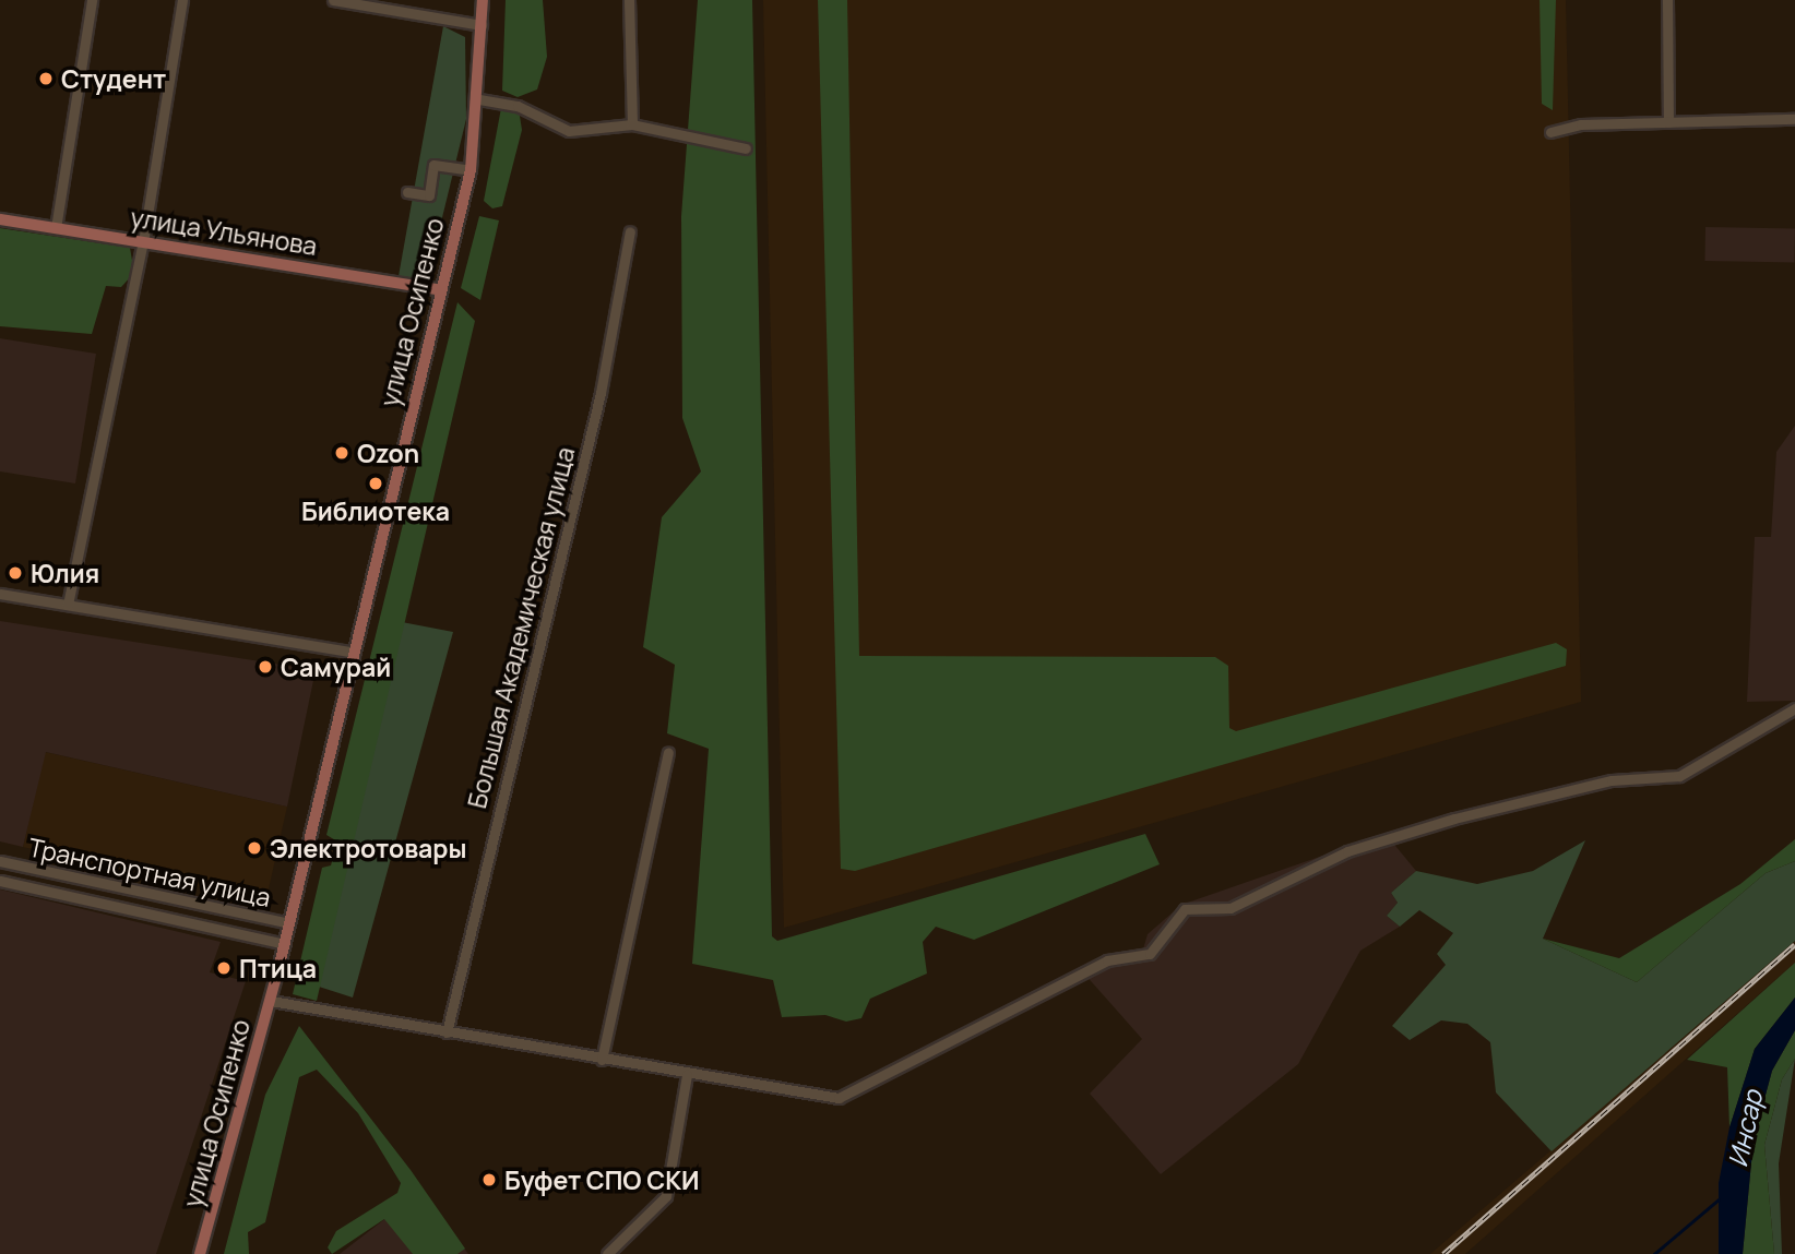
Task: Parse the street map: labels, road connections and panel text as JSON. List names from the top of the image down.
{
  "streets": {
    "main road": ["улица Ульянова", "улица Осипенко"],
    "street": ["Большая Академическая улица", "Транспортная улица"]
  },
  "crossings": [
    ["улица Ульянова", "улица Осипенко"],
    ["улица Осипенко", "Транспортная улица"]
  ],
  "water": ["Инсар"],
  "places": [
    "Студент",
    "Ozon",
    "Библиотека",
    "Юлия",
    "Самурай",
    "Электротовары",
    "Птица",
    "Буфет СПО СКИ"
  ]
}
